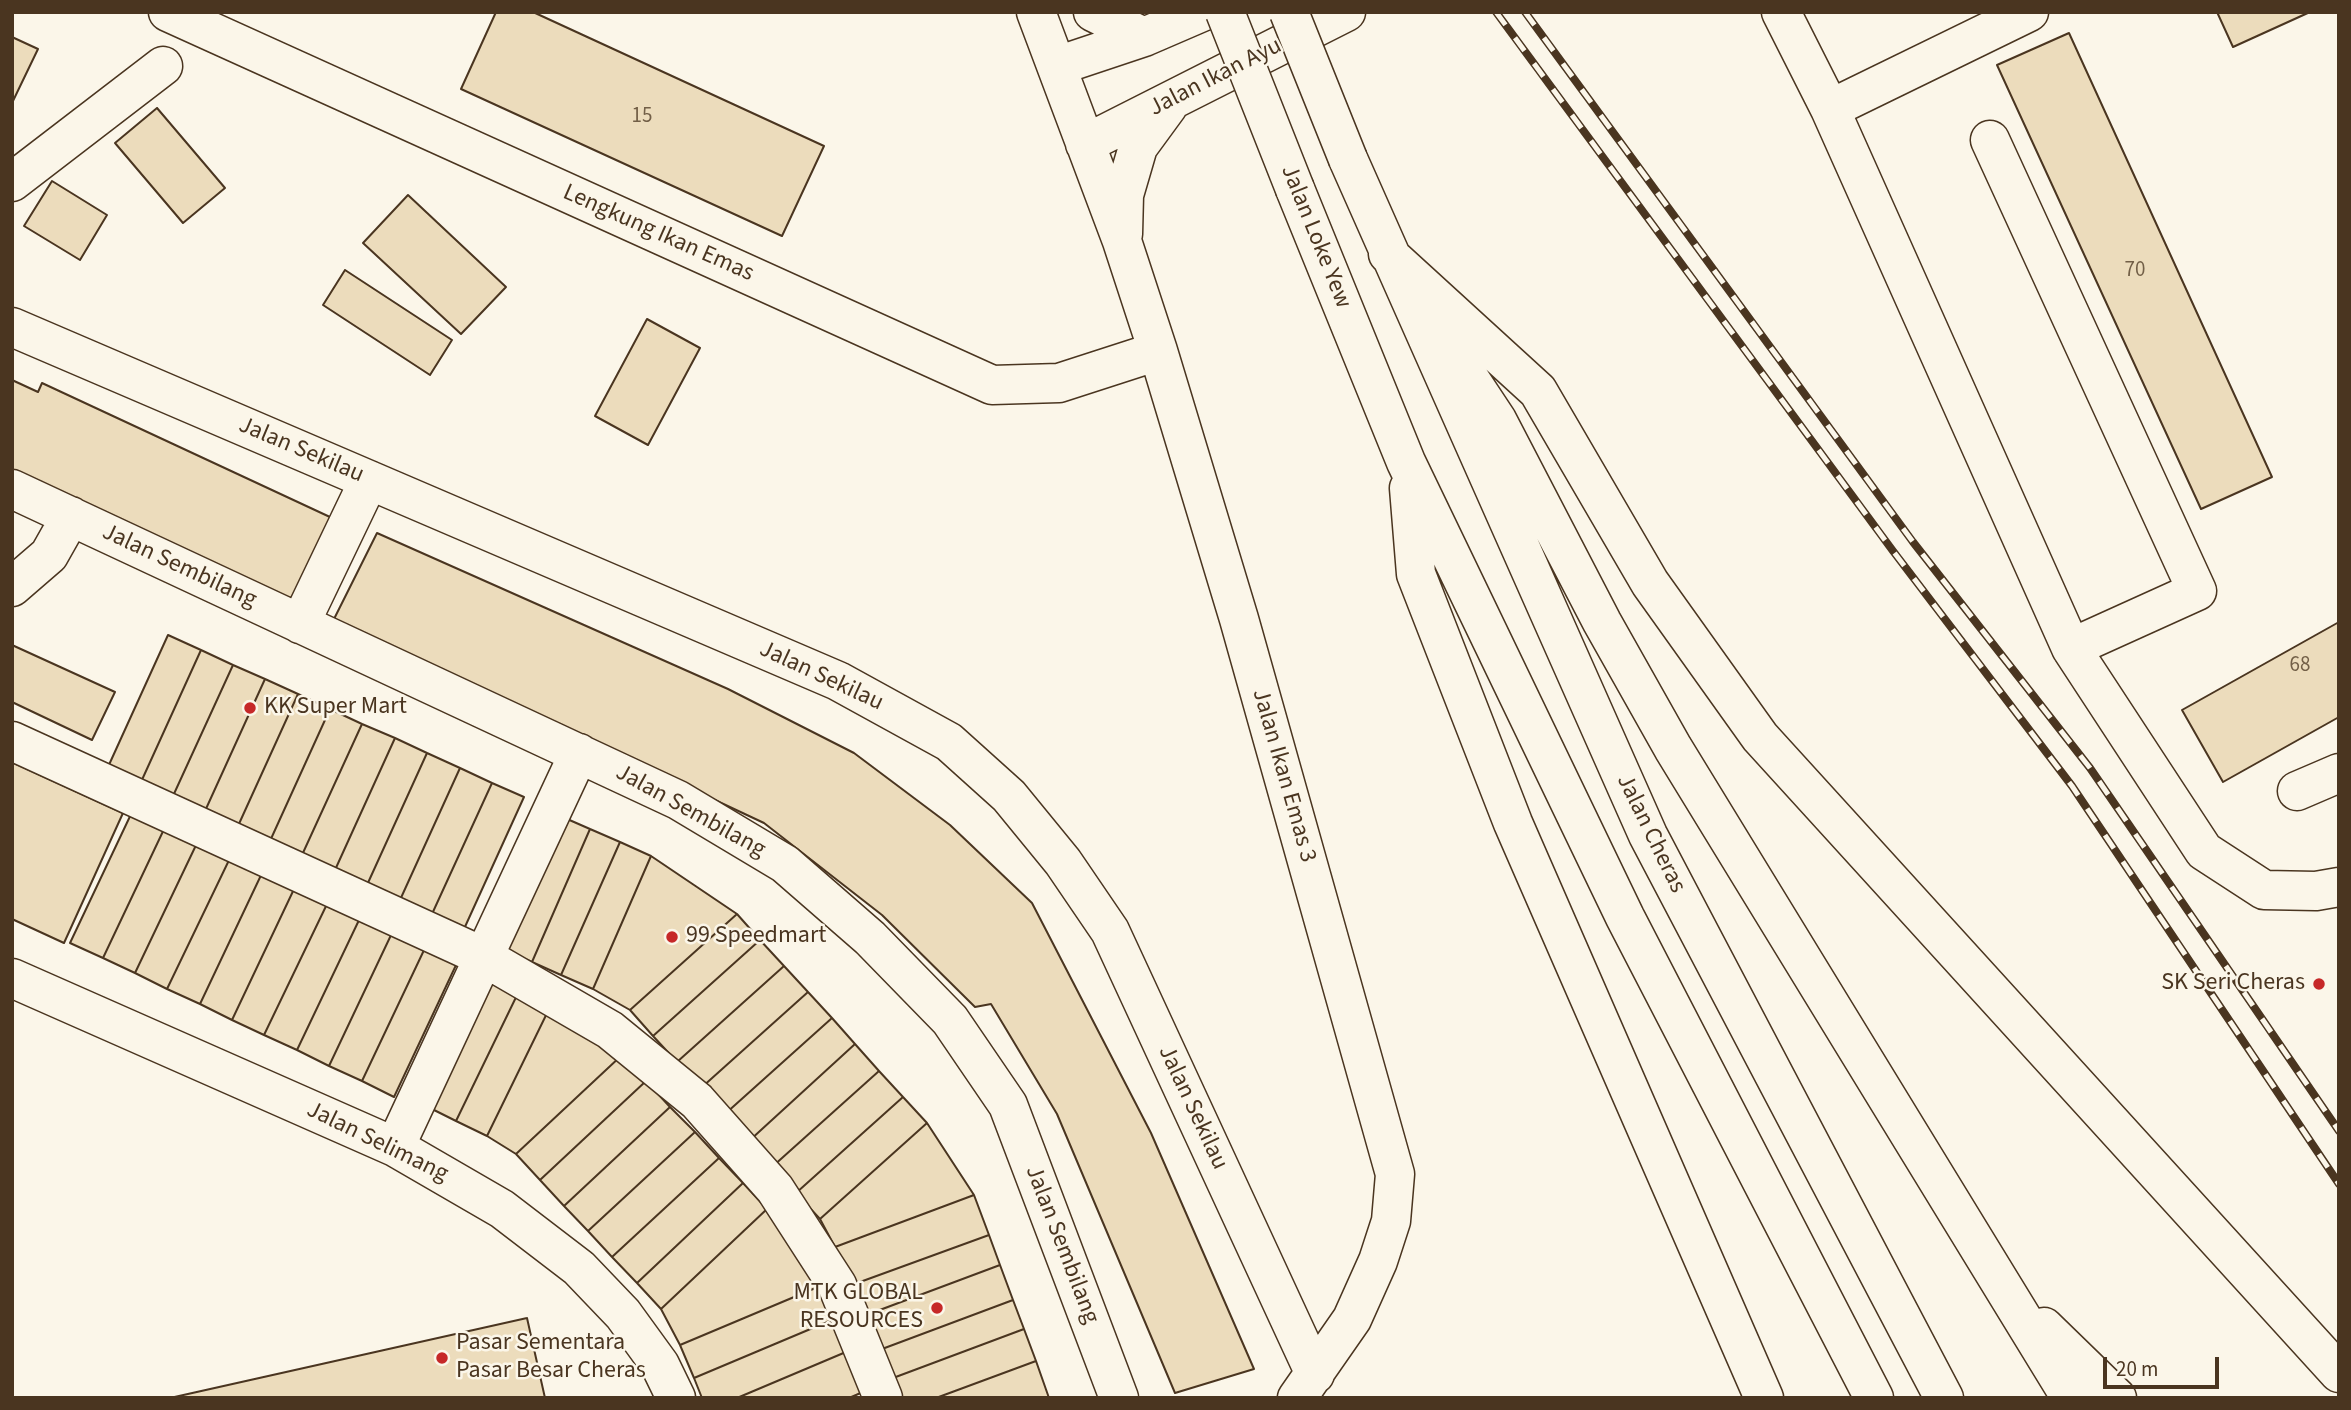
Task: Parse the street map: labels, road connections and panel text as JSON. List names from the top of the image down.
{
  "streets": {
    "main road": [
      "Jalan Ikan Ayu",
      "Lengkung Ikan Emas",
      "Jalan Loke Yew",
      "Jalan Sekilau",
      "Jalan Sembilang",
      "Jalan Ikan Emas 3",
      "Jalan Cheras",
      "Jalan Selimang"
    ]
  },
  "crossings": [
    ["Jalan Ikan Ayu", "Jalan Ikan Emas 3"],
    ["Lengkung Ikan Emas", "Jalan Ikan Emas 3"],
    ["Jalan Sekilau", "Jalan Ikan Emas 3"]
  ],
  "places": [
    "KK Super Mart",
    "99 Speedmart",
    "SK Seri Cheras",
    "MTK GLOBAL RESOURCES",
    "Pasar Sementara Pasar Besar Cheras"
  ],
  "house_numbers": ["15", "70", "68"],
  "scale_bar": "20 m"
}
